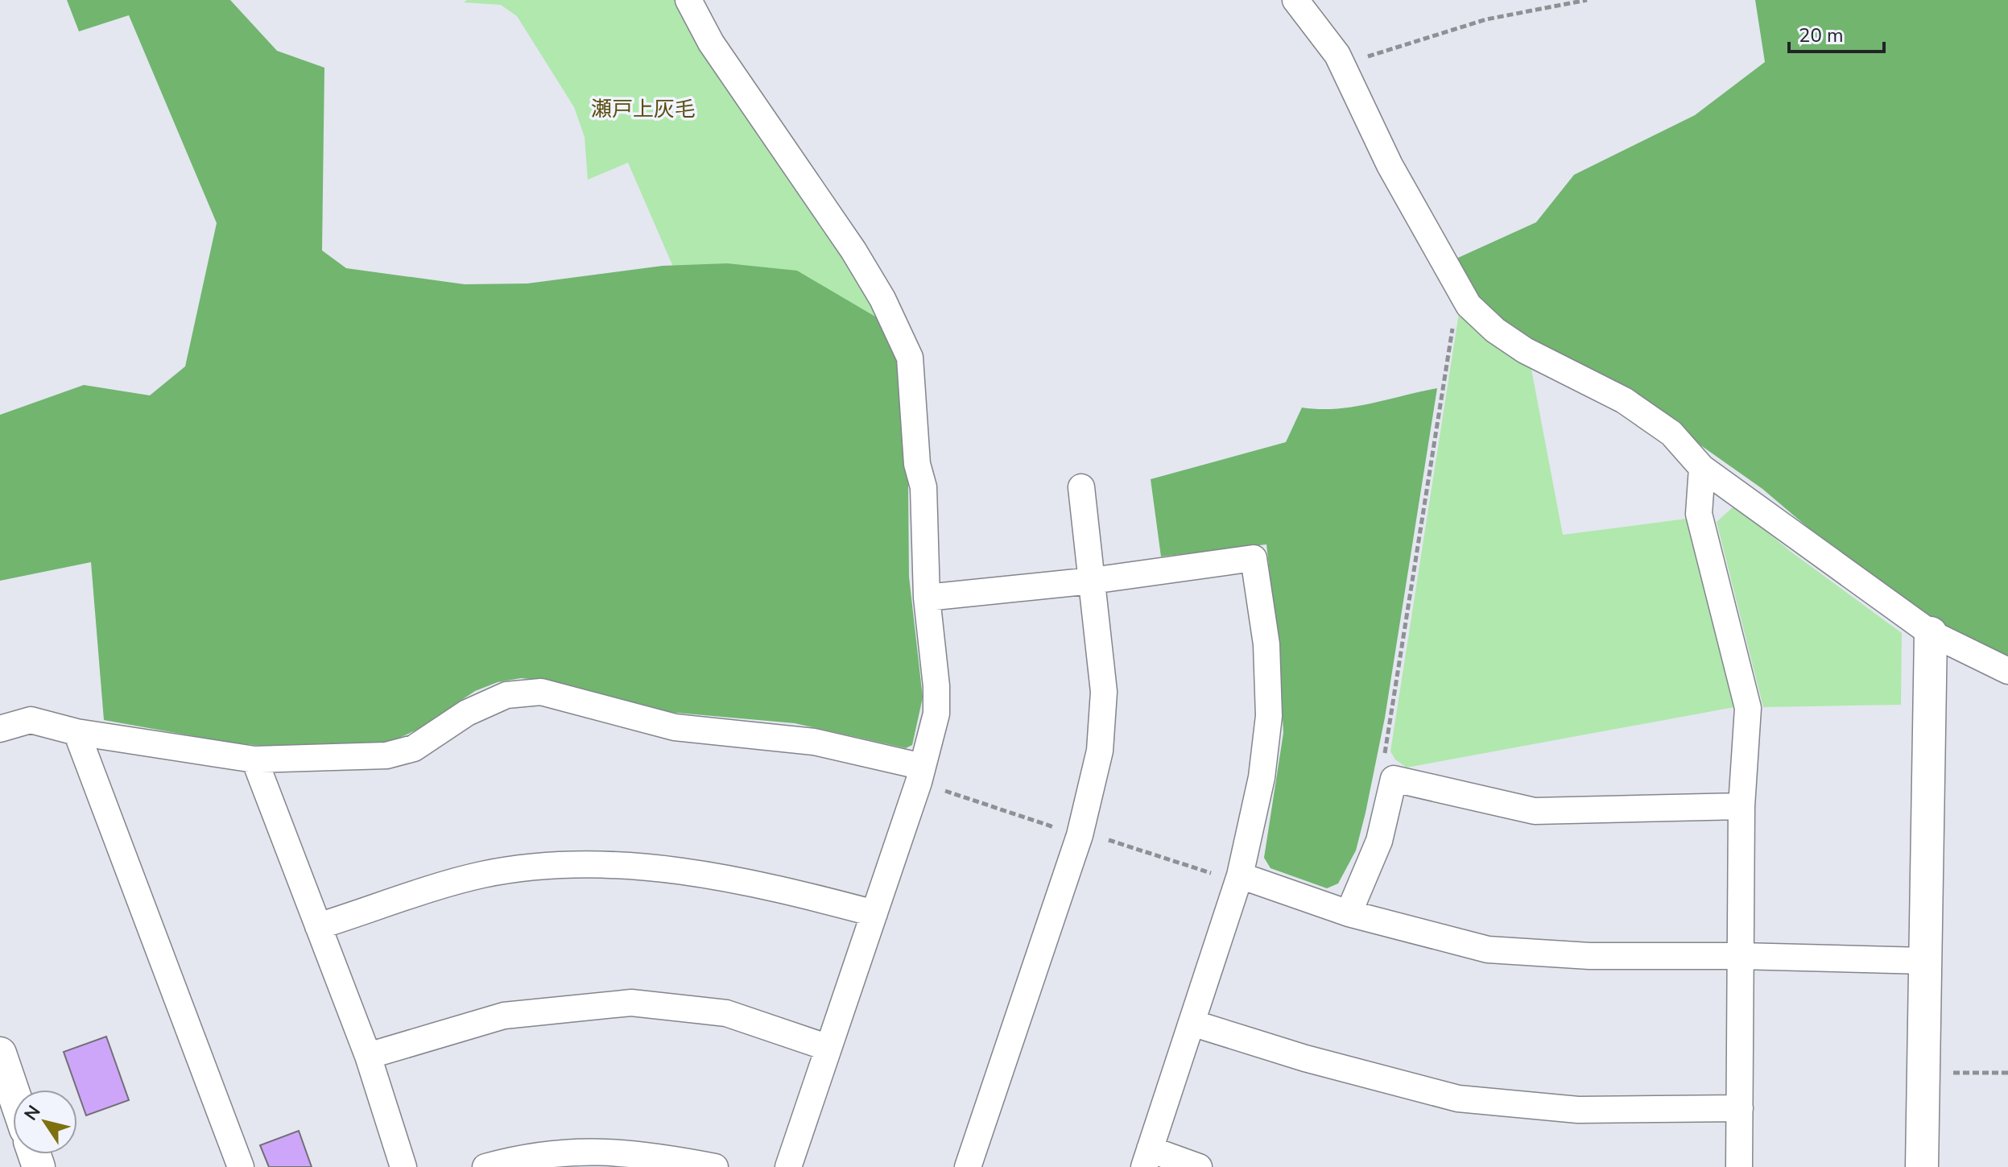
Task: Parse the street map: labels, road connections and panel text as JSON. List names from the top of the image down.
{
  "districts": ["瀬戸上灰毛"],
  "scale_bar": "20 m",
  "north": "top left"
}
